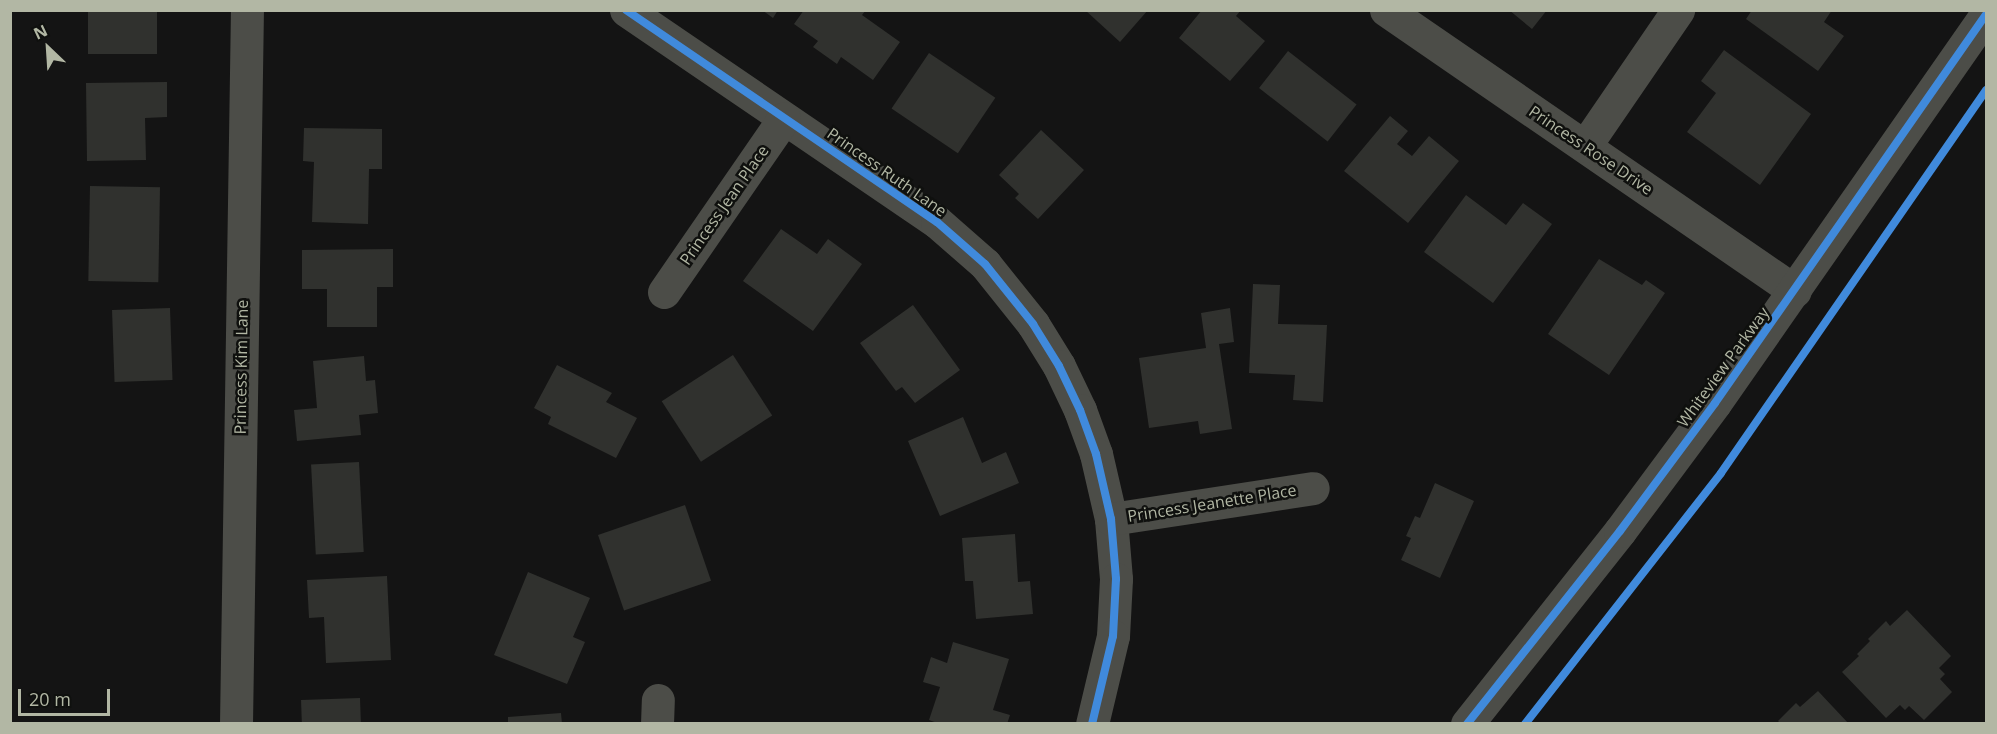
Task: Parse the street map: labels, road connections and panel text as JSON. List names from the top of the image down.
{
  "streets": {
    "street": [
      "Princess Rose Drive",
      "Princess Ruth Lane",
      "Princess Jean Place",
      "Princess Kim Lane",
      "Whiteview Parkway",
      "Princess Jeanette Place"
    ]
  },
  "crossings": [
    ["Princess Rose Drive", "Whiteview Parkway"],
    ["Princess Ruth Lane", "Princess Jean Place"],
    ["Princess Ruth Lane", "Princess Jeanette Place"]
  ],
  "scale_bar": "20 m",
  "north": "top left"
}
